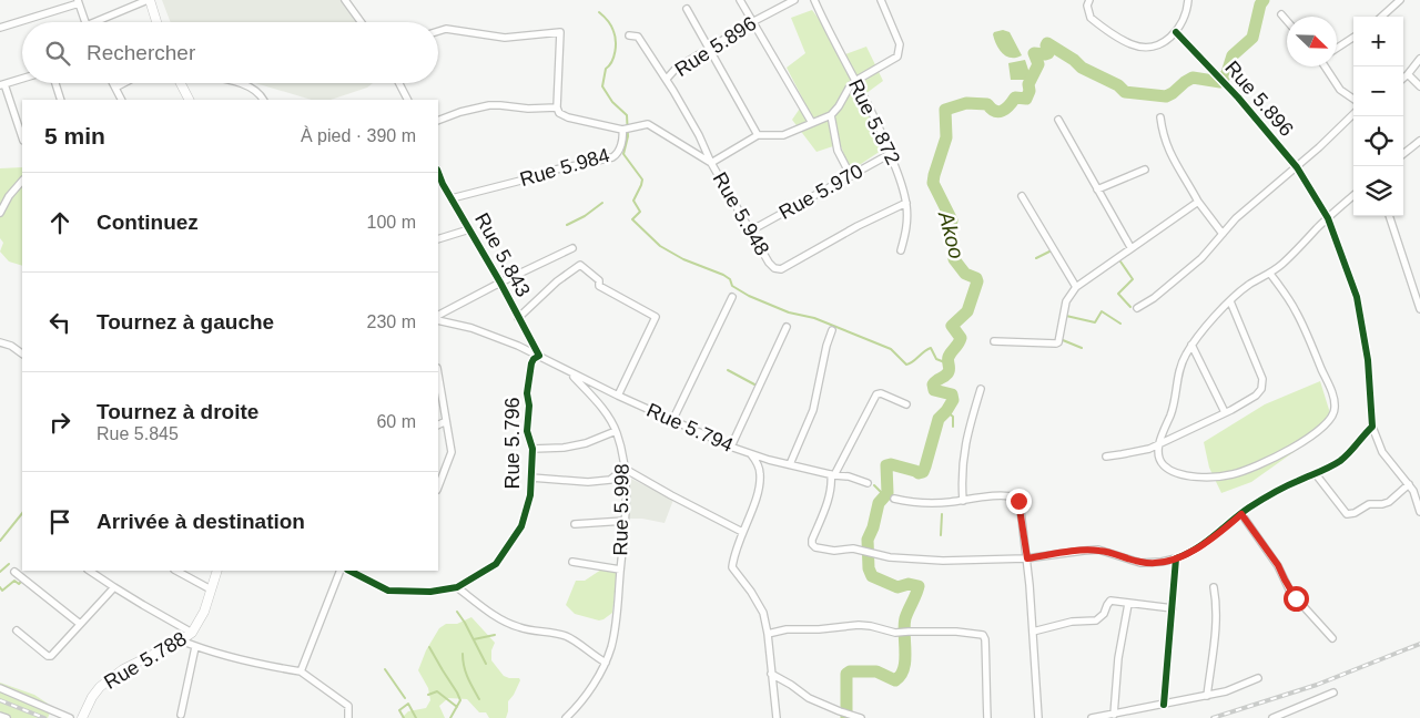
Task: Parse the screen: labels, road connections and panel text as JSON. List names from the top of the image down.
{
  "streets": {
    "street": [
      "Rue 5.896",
      "Rue 5.872",
      "Rue 5.984",
      "Rue 5.970",
      "Rue 5.948",
      "Rue 5.843",
      "Rue 5.794",
      "Rue 5.796",
      "Rue 5.998",
      "Rue 5.788"
    ]
  },
  "crossings": [
    ["Rue 5.896", "Rue 5.948"],
    ["Rue 5.872", "Rue 5.970"],
    ["Rue 5.872", "Rue 5.948"],
    ["Rue 5.984", "Rue 5.843"],
    ["Rue 5.970", "Rue 5.948"],
    ["Rue 5.843", "Rue 5.794"],
    ["Rue 5.843", "Rue 5.796"],
    ["Rue 5.794", "Rue 5.796"],
    ["Rue 5.794", "Rue 5.998"],
    ["Rue 5.796", "Rue 5.998"]
  ],
  "water": ["Akoo"],
  "north": "bottom right",
  "page": {
    "map_buttons": ["+", "−"],
    "search": "Rechercher",
    "heading": ["5 min", "À pied · 390 m"],
    "list": [
      ["Continuez", "100 m"],
      ["Tournez à gauche", "230 m"],
      ["Tournez à droite", "Rue 5.845", "60 m"],
      "Arrivée à destination"
    ]
  }
}
